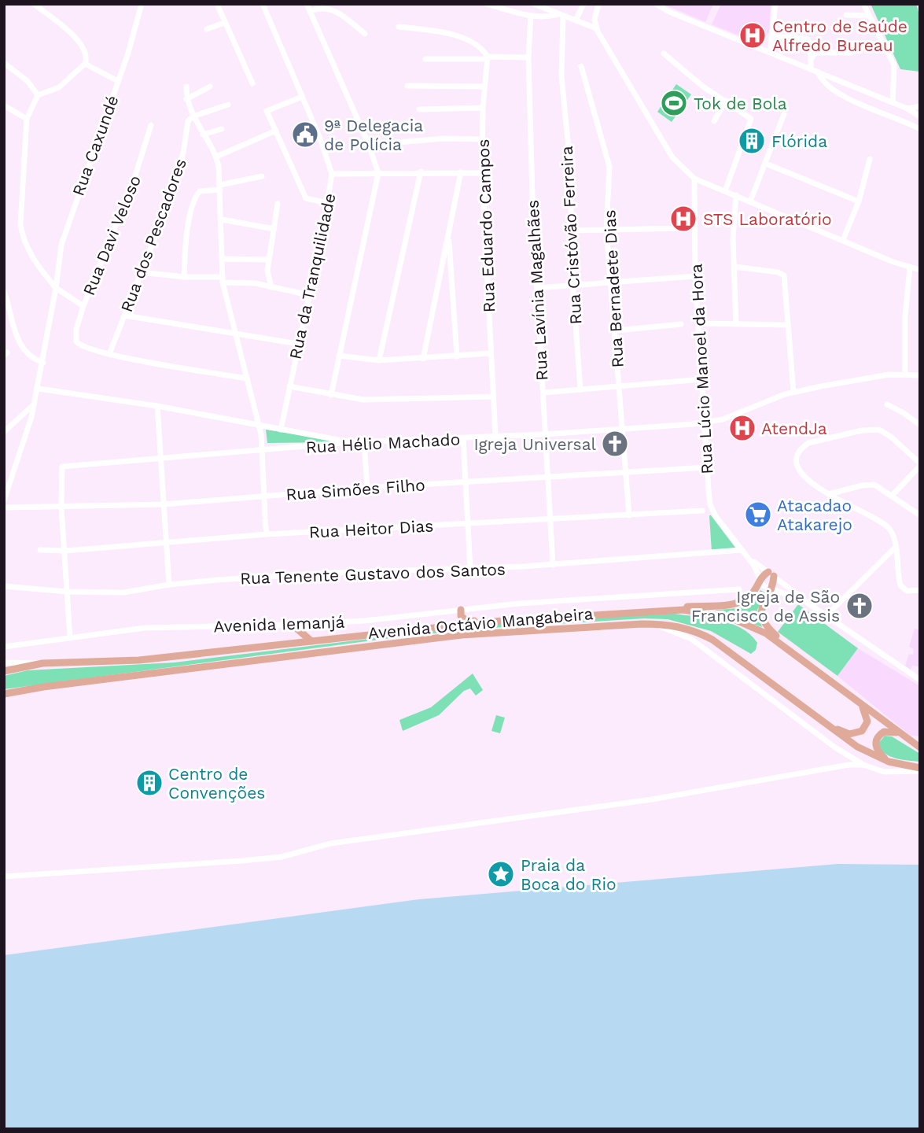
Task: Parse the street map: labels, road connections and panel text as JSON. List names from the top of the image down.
{
  "streets": {
    "main road": ["Avenida Octávio Mangabeira"],
    "street": [
      "Rua Caxundé",
      "Rua Eduardo Campos",
      "Rua Davi Veloso",
      "Rua dos Pescadores",
      "Rua Cristóvão Ferreira",
      "Rua da Tranquilidade",
      "Rua Bernadete Dias",
      "Rua Lavínia Magalhães",
      "Rua Lúcio Manoel da Hora",
      "Rua Hélio Machado",
      "Rua Simões Filho",
      "Rua Heitor Dias",
      "Rua Tenente Gustavo dos Santos",
      "Avenida Iemanjá"
    ]
  },
  "crossings": [
    ["Rua Eduardo Campos", "Rua Hélio Machado"],
    ["Rua Davi Veloso", "Rua dos Pescadores"],
    ["Rua Bernadete Dias", "Rua Hélio Machado"],
    ["Rua Bernadete Dias", "Rua Simões Filho"],
    ["Rua Bernadete Dias", "Rua Heitor Dias"],
    ["Rua Lavínia Magalhães", "Rua Hélio Machado"],
    ["Rua Lavínia Magalhães", "Rua Simões Filho"],
    ["Rua Lavínia Magalhães", "Rua Heitor Dias"],
    ["Rua Lavínia Magalhães", "Rua Tenente Gustavo dos Santos"],
    ["Rua Lúcio Manoel da Hora", "Rua Hélio Machado"],
    ["Rua Lúcio Manoel da Hora", "Rua Simões Filho"],
    ["Rua Lúcio Manoel da Hora", "Rua Tenente Gustavo dos Santos"],
    ["Rua Hélio Machado", "Rua Simões Filho"]
  ],
  "places": {
    "hospital": ["Centro de Saúde Alfredo Bureau", "STS Laboratório", "AtendJa"],
    "sports": ["Tok de Bola"],
    "public building": ["9ª Delegacia de Polícia"],
    "building": ["Flórida", "Centro de Convenções"],
    "church": ["Igreja Universal", "Igreja de São Francisco de Assis"],
    "supermarket": ["Atacadao Atakarejo"],
    "place": ["Praia da Boca do Rio"]
  }
}
